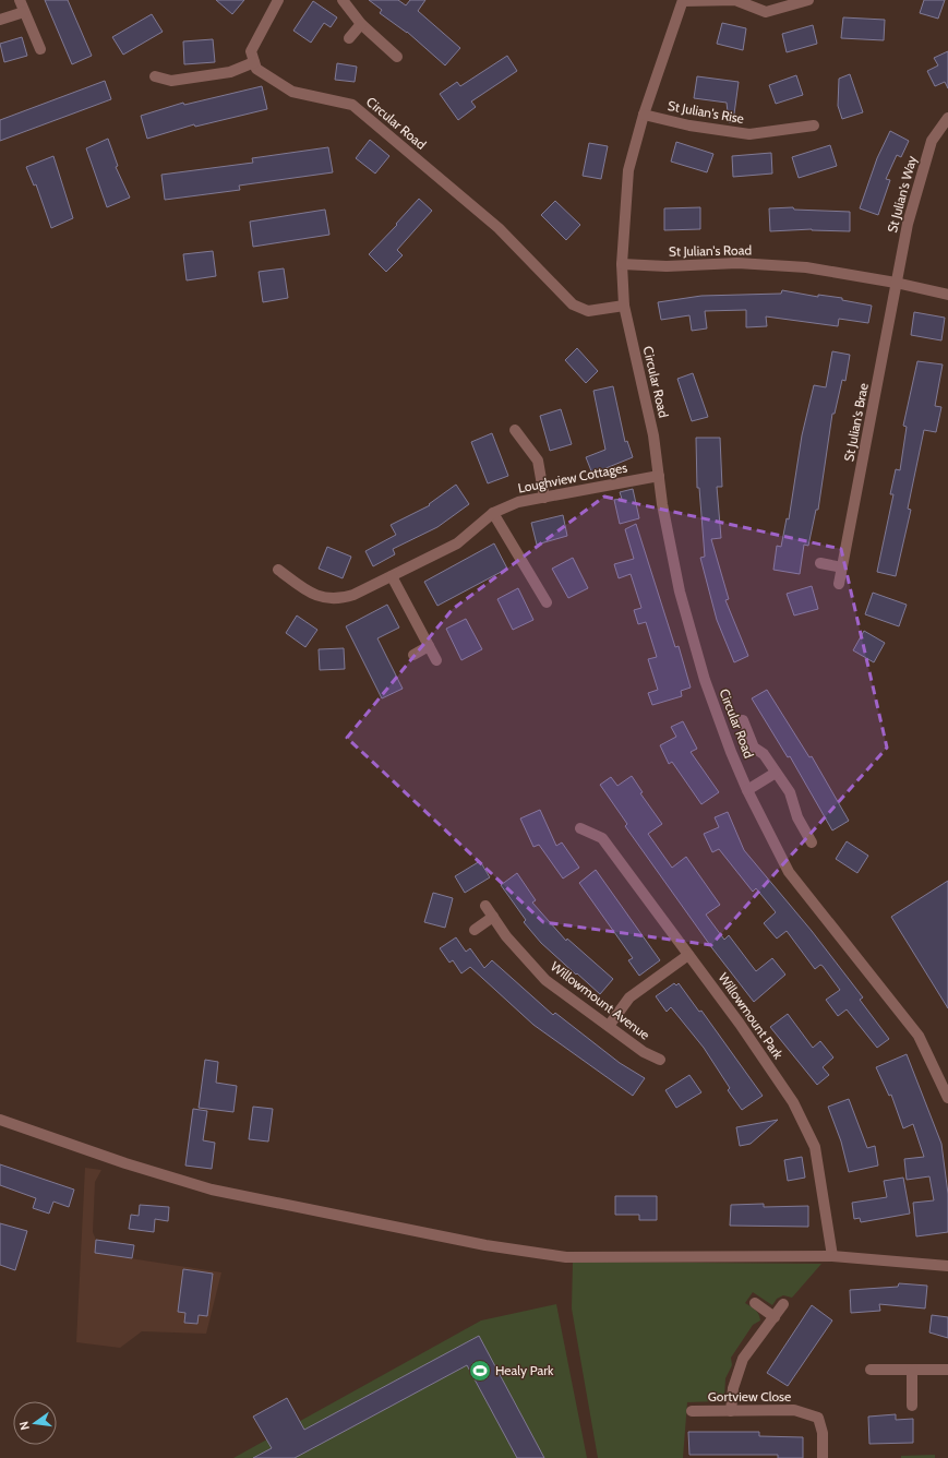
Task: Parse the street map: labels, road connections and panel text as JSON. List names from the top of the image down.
{
  "streets": {
    "street": [
      "St Julian's Rise",
      "Circular Road",
      "St Julian's Way",
      "St Julian's Road",
      "St Julian's Brae",
      "Loughview Cottages",
      "Willowmount Avenue",
      "Willowmount Park",
      "Gortview Close"
    ]
  },
  "crossings": [
    ["Circular Road", "St Julian's Road"],
    ["Circular Road", "Loughview Cottages"],
    ["St Julian's Way", "St Julian's Road"],
    ["St Julian's Way", "St Julian's Brae"],
    ["St Julian's Road", "St Julian's Brae"]
  ],
  "places": {
    "sports": ["Healy Park"]
  },
  "north": "left"
}
